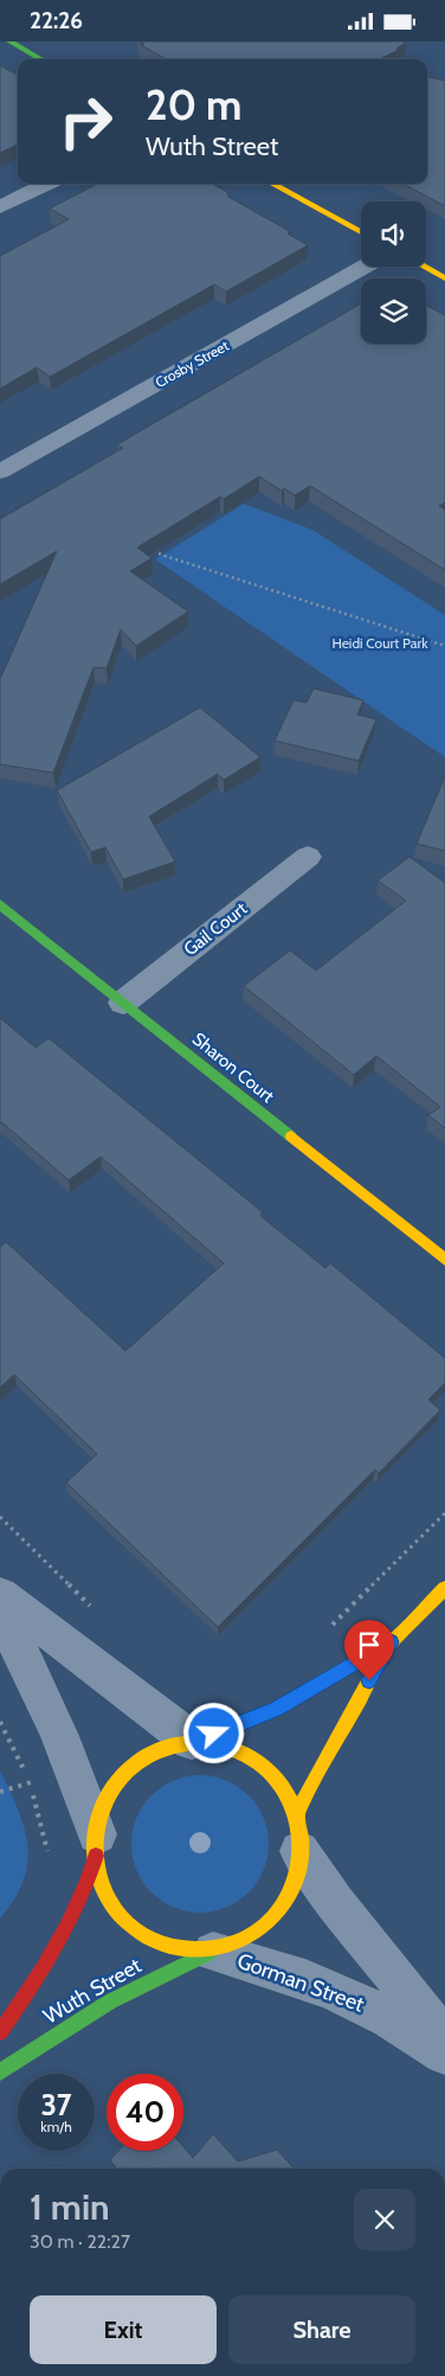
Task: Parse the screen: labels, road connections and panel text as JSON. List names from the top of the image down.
{
  "streets": {
    "street": [
      "Crosby Street",
      "Gail Court",
      "Sharon Court",
      "Gorman Street",
      "Wuth Street"
    ]
  },
  "crossings": [
    ["Gail Court", "Sharon Court"],
    ["Gorman Street", "Wuth Street"]
  ],
  "parks": ["Heidi Court Park"],
  "page": {
    "status": "22:26",
    "turn": ["20 m", "Wuth Street"],
    "speed": "37 km/h",
    "limit": "40",
    "heading": ["1 min", "30 m · 22:27"],
    "buttons": ["Exit", "Share"]
  }
}
